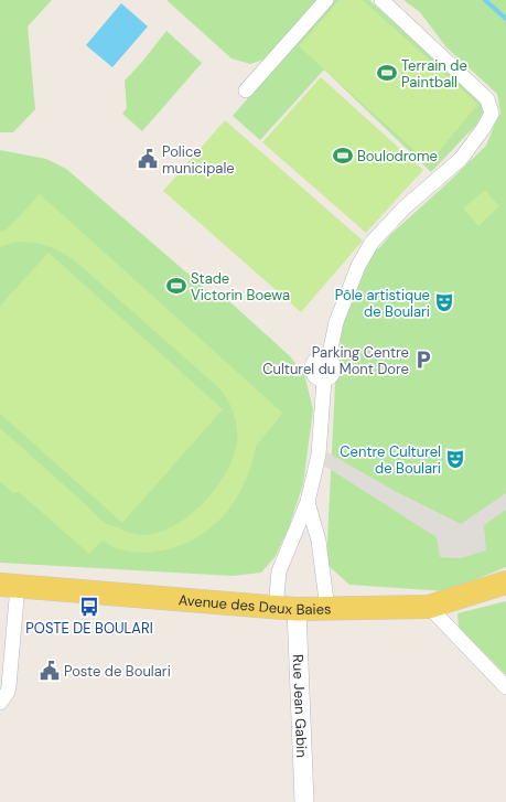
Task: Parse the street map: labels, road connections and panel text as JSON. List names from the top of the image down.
{
  "streets": {
    "main road": ["Avenue des Deux Baies"],
    "street": ["Rue Jean Gabin"]
  },
  "crossings": [
    ["Avenue des Deux Baies", "Rue Jean Gabin"]
  ],
  "places": {
    "sports": ["Terrain de Paintball", "Boulodrome", "Stade Victorin Boewa"],
    "public building": ["Police municipale", "Poste de Boulari"],
    "theatre": ["Pôle artistique de Boulari", "Centre Culturel de Boulari"],
    "parking": ["Parking Centre Culturel du Mont Dore"],
    "bus stop": ["POSTE DE BOULARI"]
  }
}
